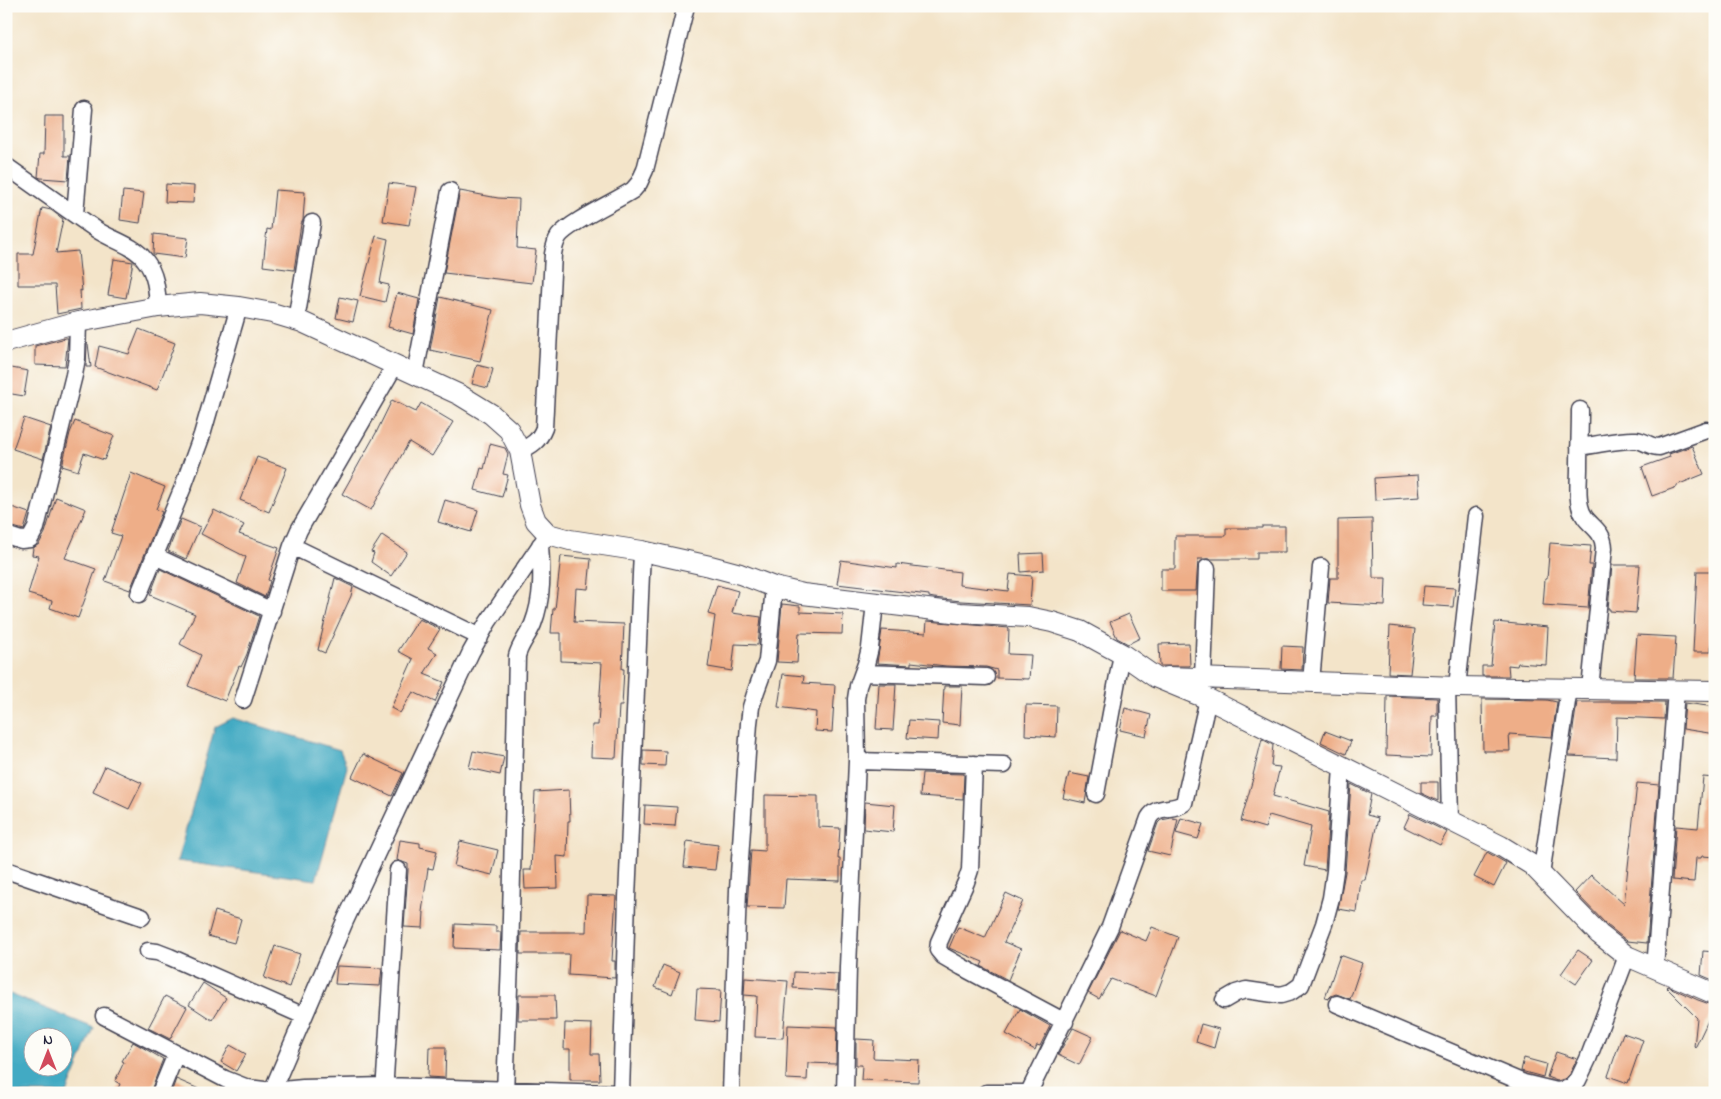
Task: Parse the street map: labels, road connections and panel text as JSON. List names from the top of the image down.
{
  "north": "top"
}
